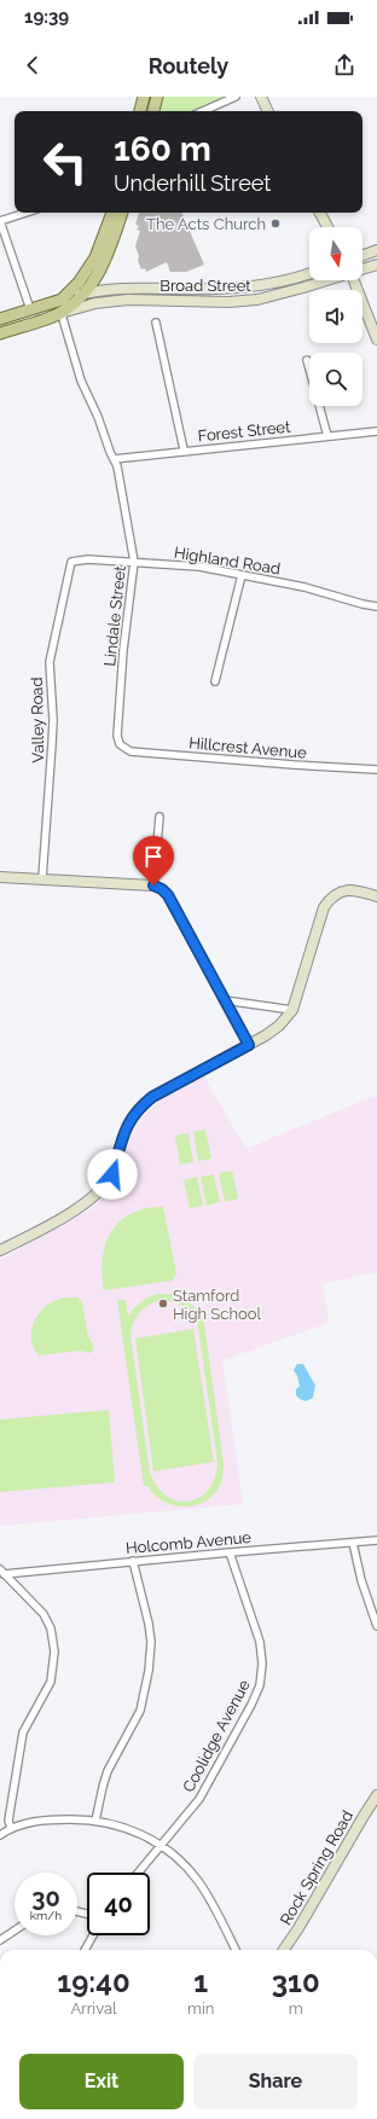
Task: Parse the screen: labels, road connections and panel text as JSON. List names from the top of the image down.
{
  "streets": {
    "street": [
      "Broad Street",
      "Forest Street",
      "Highland Road",
      "Lindale Street",
      "Valley Road",
      "Hillcrest Avenue",
      "Holcomb Avenue",
      "Coolidge Avenue",
      "Rock Spring Road"
    ]
  },
  "crossings": [
    ["Broad Street", "Lindale Street"],
    ["Forest Street", "Lindale Street"],
    ["Highland Road", "Lindale Street"],
    ["Highland Road", "Valley Road"],
    ["Lindale Street", "Hillcrest Avenue"],
    ["Holcomb Avenue", "Coolidge Avenue"]
  ],
  "places": ["The Acts Church", "Stamford High School"],
  "north": "bottom",
  "page": {
    "status": "19:39",
    "header": "Routely",
    "turn": ["160 m", "Underhill Street"],
    "speed": "30 km/h",
    "limit": "40",
    "eta": [
      "19:40",
      "Arrival",
      "1",
      "min",
      "310",
      "m"
    ],
    "buttons": ["Exit", "Share"]
  }
}
